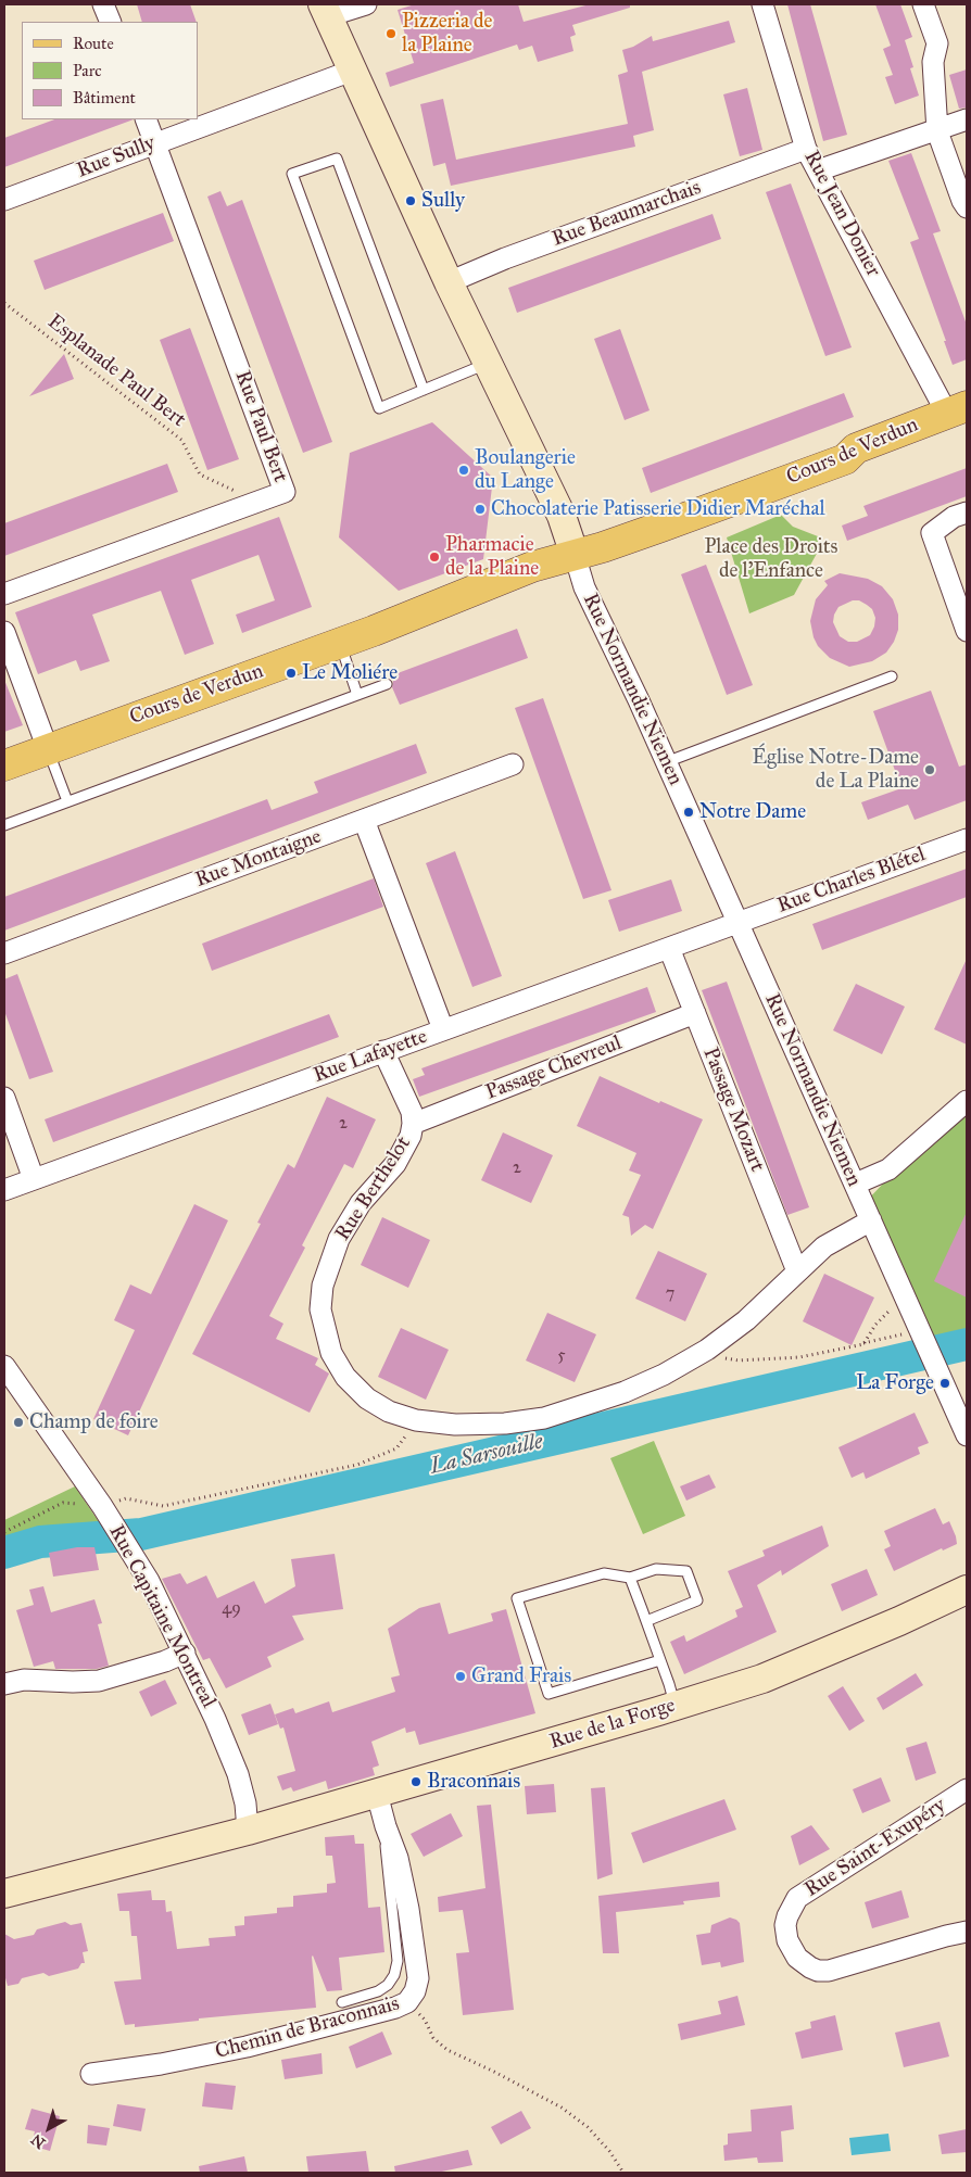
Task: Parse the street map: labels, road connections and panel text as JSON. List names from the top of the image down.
{
  "streets": {
    "main road": ["Cours de Verdun", "Rue Normandie Niemen", "Rue de la Forge"],
    "street": [
      "Rue Sully",
      "Rue Beaumarchais",
      "Rue Jean Donier",
      "Rue Paul Bert",
      "Rue Montaigne",
      "Rue Charles Blétel",
      "Rue Lafayette",
      "Passage Chevreul",
      "Passage Mozart",
      "Rue Berthelot",
      "Rue Capitaine Montreal",
      "Rue Saint-Exupéry",
      "Chemin de Braconnais"
    ],
    "path": ["Esplanade Paul Bert"]
  },
  "crossings": [
    ["Rue Sully", "Rue Paul Bert"],
    ["Rue Sully", "Rue Normandie Niemen"],
    ["Rue Beaumarchais", "Rue Jean Donier"],
    ["Rue Beaumarchais", "Rue Normandie Niemen"],
    ["Rue Jean Donier", "Cours de Verdun"],
    ["Esplanade Paul Bert", "Rue Paul Bert"],
    ["Cours de Verdun", "Rue Normandie Niemen"],
    ["Rue Normandie Niemen", "Rue Charles Blétel"],
    ["Rue Normandie Niemen", "Rue Lafayette"],
    ["Rue Normandie Niemen", "Rue Berthelot"],
    ["Rue Charles Blétel", "Rue Lafayette"],
    ["Rue Lafayette", "Passage Mozart"],
    ["Rue Lafayette", "Rue Berthelot"],
    ["Passage Chevreul", "Passage Mozart"],
    ["Passage Chevreul", "Rue Berthelot"],
    ["Passage Mozart", "Rue Berthelot"],
    ["Rue Capitaine Montreal", "Rue de la Forge"],
    ["Rue de la Forge", "Chemin de Braconnais"]
  ],
  "water": ["La Sarsouille"],
  "parks": ["Place des Droits de l'Enfance"],
  "places": [
    "Pizzeria de la Plaine",
    "Sully",
    "Boulangerie du Lange",
    "Chocolaterie Patisserie Didier Maréchal",
    "Pharmacie de la Plaine",
    "Le Moliére",
    "Église Notre-Dame de La Plaine",
    "Notre Dame",
    "La Forge",
    "Champ de foire",
    "Grand Frais",
    "Braconnais"
  ],
  "house_numbers": [
    "2",
    "2",
    "7",
    "5",
    "49"
  ],
  "legend": ["Route", "Parc", "Bâtiment"],
  "north": "bottom left"
}
